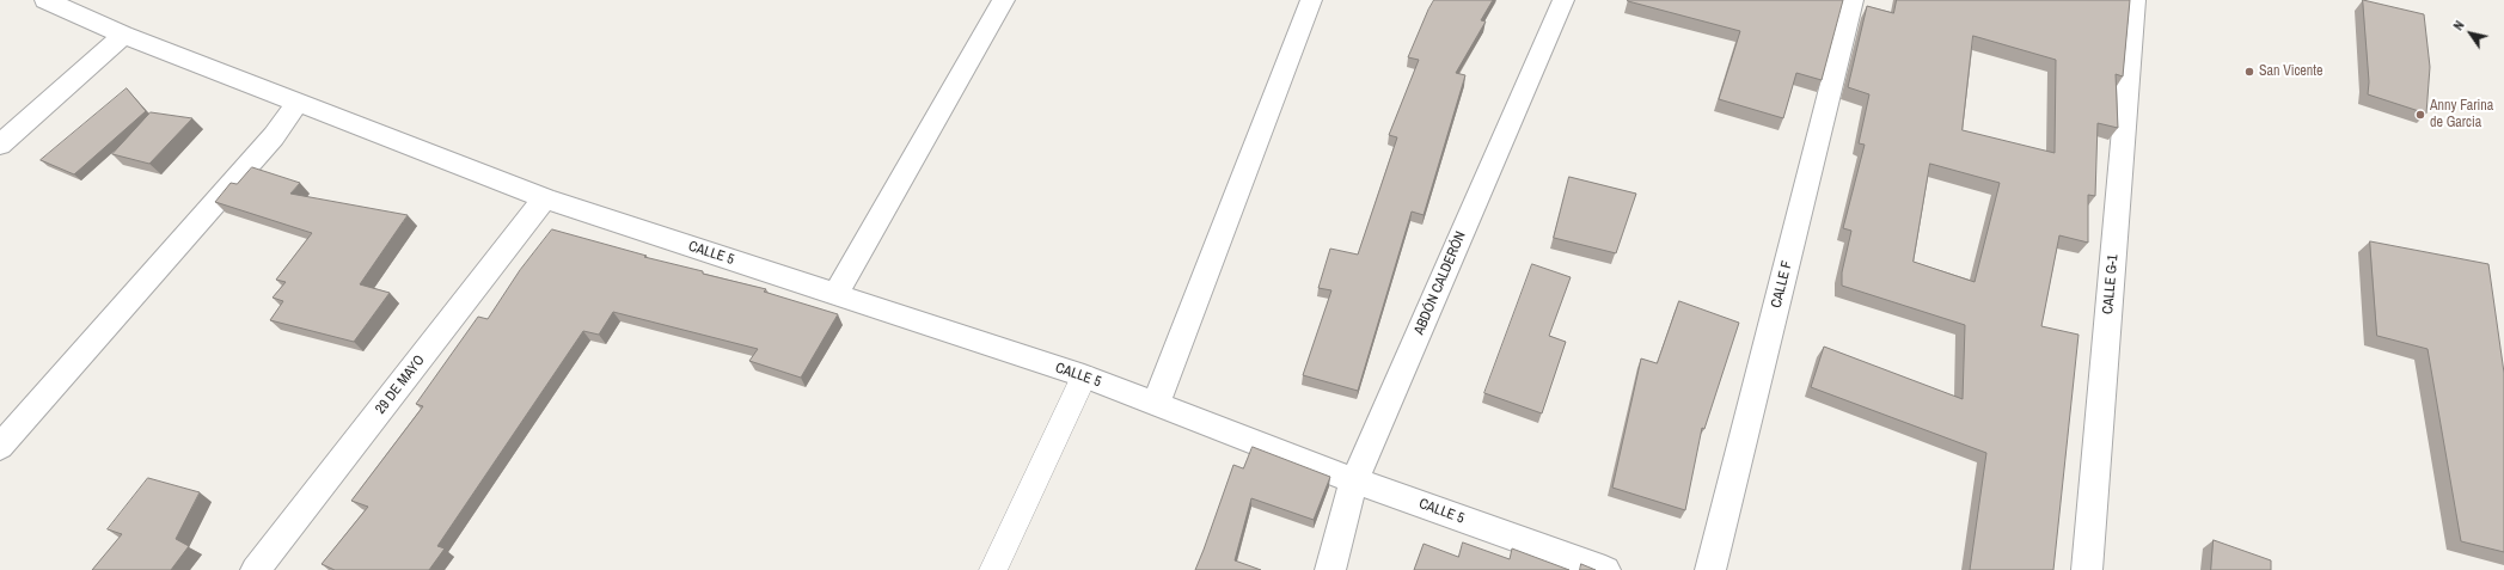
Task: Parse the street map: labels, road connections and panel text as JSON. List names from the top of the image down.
{
  "streets": {
    "street": [
      "CALLE 5",
      "ABDÓN CALDERÓN",
      "CALLE F",
      "CALLE G-1",
      "29 DE MAYO"
    ]
  },
  "crossings": [
    ["CALLE 5", "ABDÓN CALDERÓN"],
    ["CALLE 5", "29 DE MAYO"]
  ],
  "places": ["San Vicente", "Anny Farina de Garcia"],
  "north": "top left"
}
